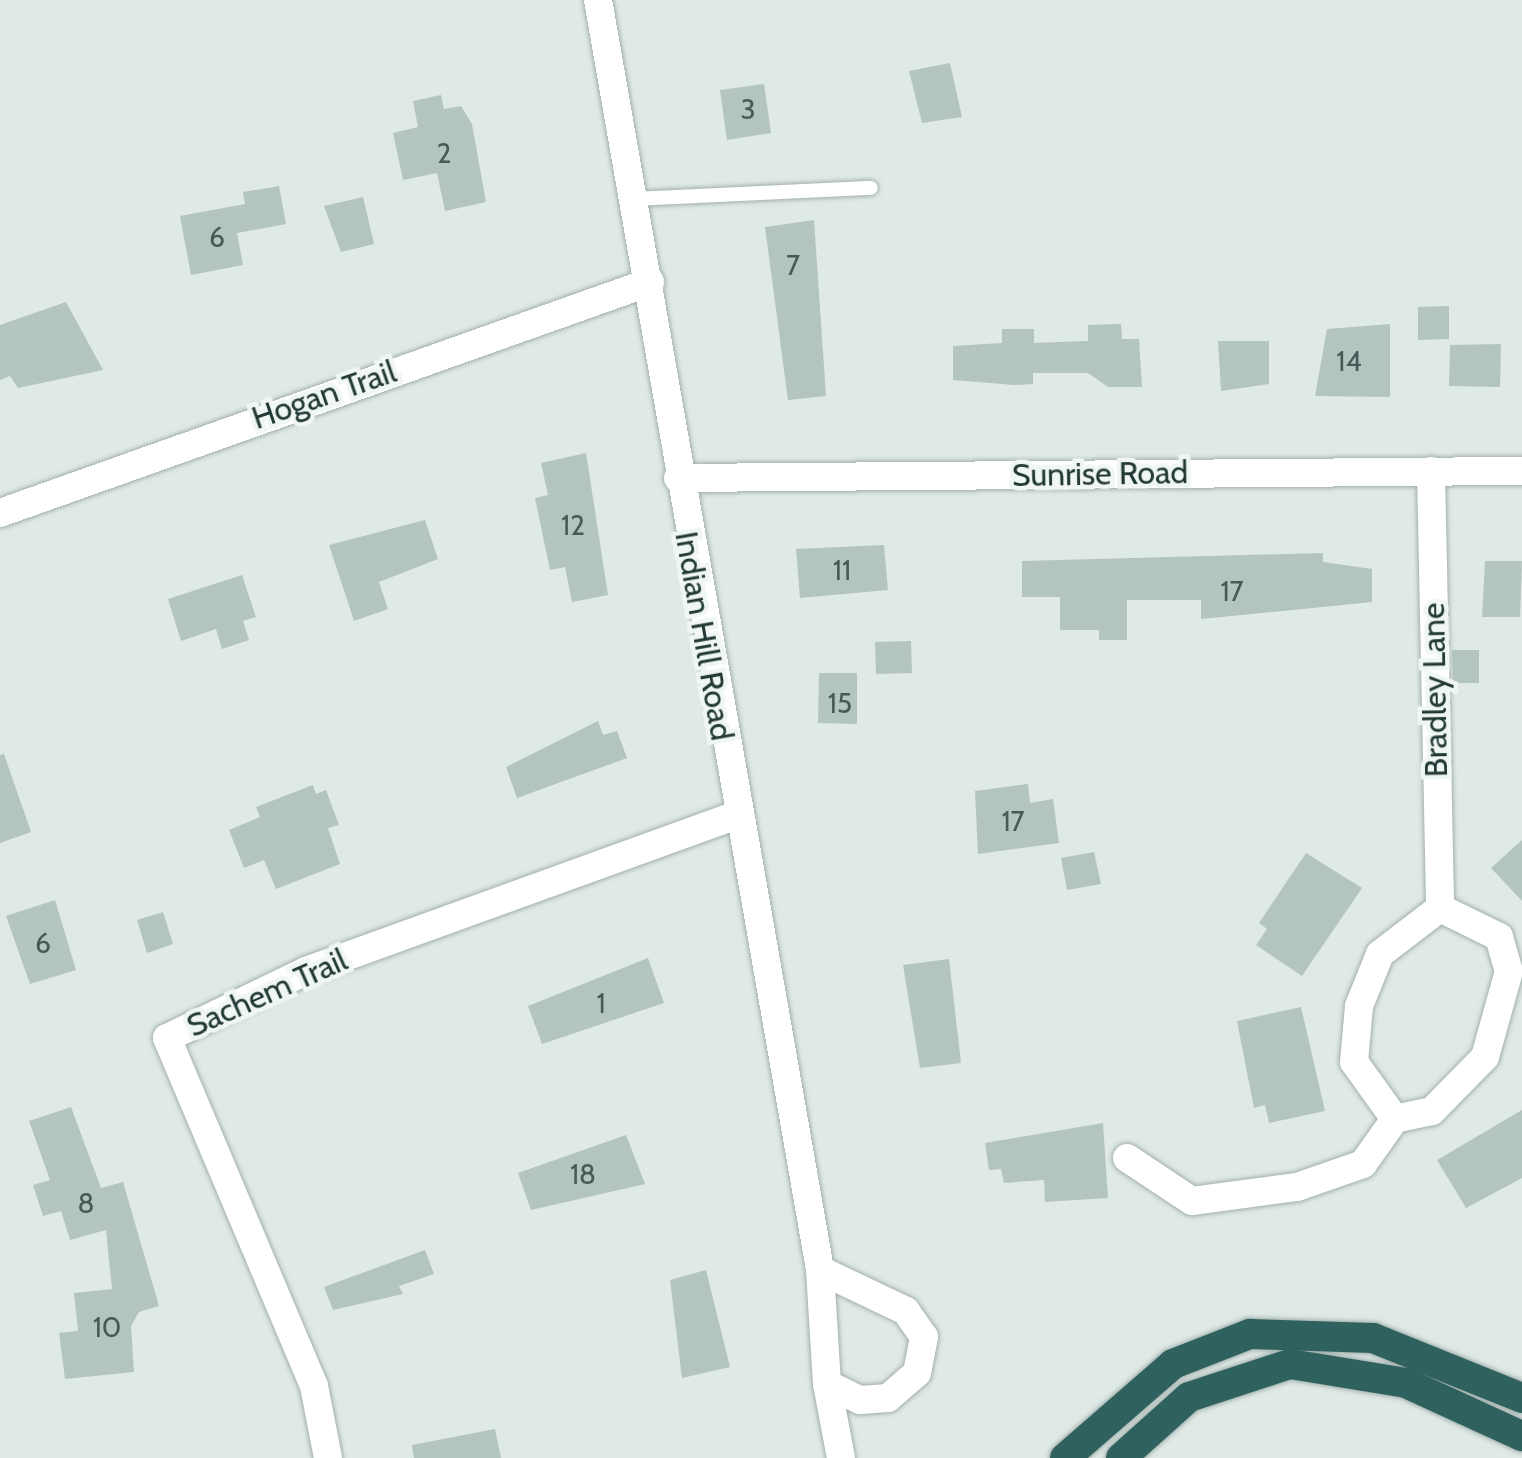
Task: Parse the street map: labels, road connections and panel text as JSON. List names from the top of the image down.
{
  "streets": {
    "street": [
      "Hogan Trail",
      "Sunrise Road",
      "Indian Hill Road",
      "Bradley Lane",
      "Sachem Trail"
    ]
  },
  "crossings": [
    ["Hogan Trail", "Indian Hill Road"],
    ["Sunrise Road", "Indian Hill Road"],
    ["Sunrise Road", "Bradley Lane"],
    ["Indian Hill Road", "Sachem Trail"]
  ],
  "house_numbers": [
    "3",
    "2",
    "6",
    "7",
    "14",
    "12",
    "11",
    "17",
    "15",
    "17",
    "6",
    "1",
    "18",
    "8",
    "10"
  ]
}
